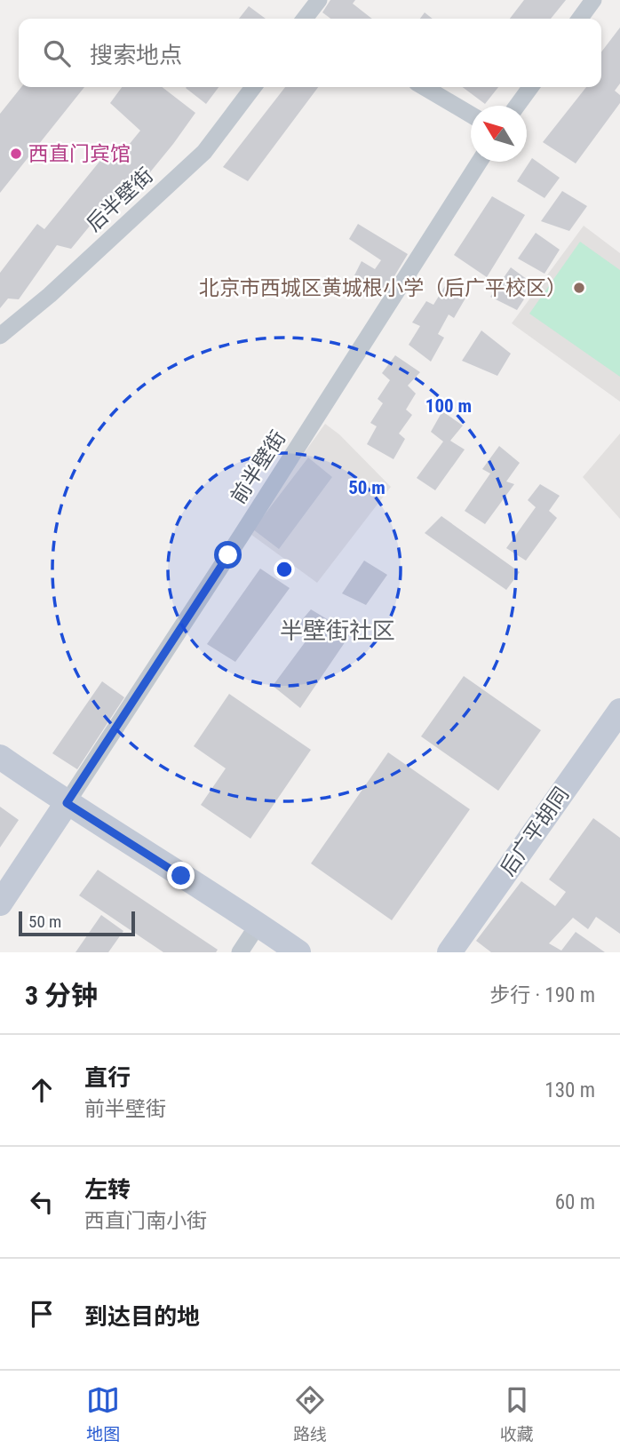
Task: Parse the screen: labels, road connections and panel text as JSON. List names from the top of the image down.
{
  "streets": {
    "street": ["后半壁街", "前半壁街", "后广平胡同"]
  },
  "districts": ["半壁街社区"],
  "places": ["西直门宾馆", "北京市西城区黄城根小学（后广平校区）"],
  "scale_bar": "50 m",
  "north": "top left",
  "page": {
    "search": "搜索地点",
    "scale": "50 m",
    "heading": ["3 分钟", "步行 · 190 m"],
    "list": [
      ["直行", "前半壁街", "130 m"],
      ["左转", "西直门南小街", "60 m"],
      "到达目的地"
    ],
    "nav": ["地图", "路线", "收藏"]
  },
  "rings": ["100 m", "50 m"]
}
